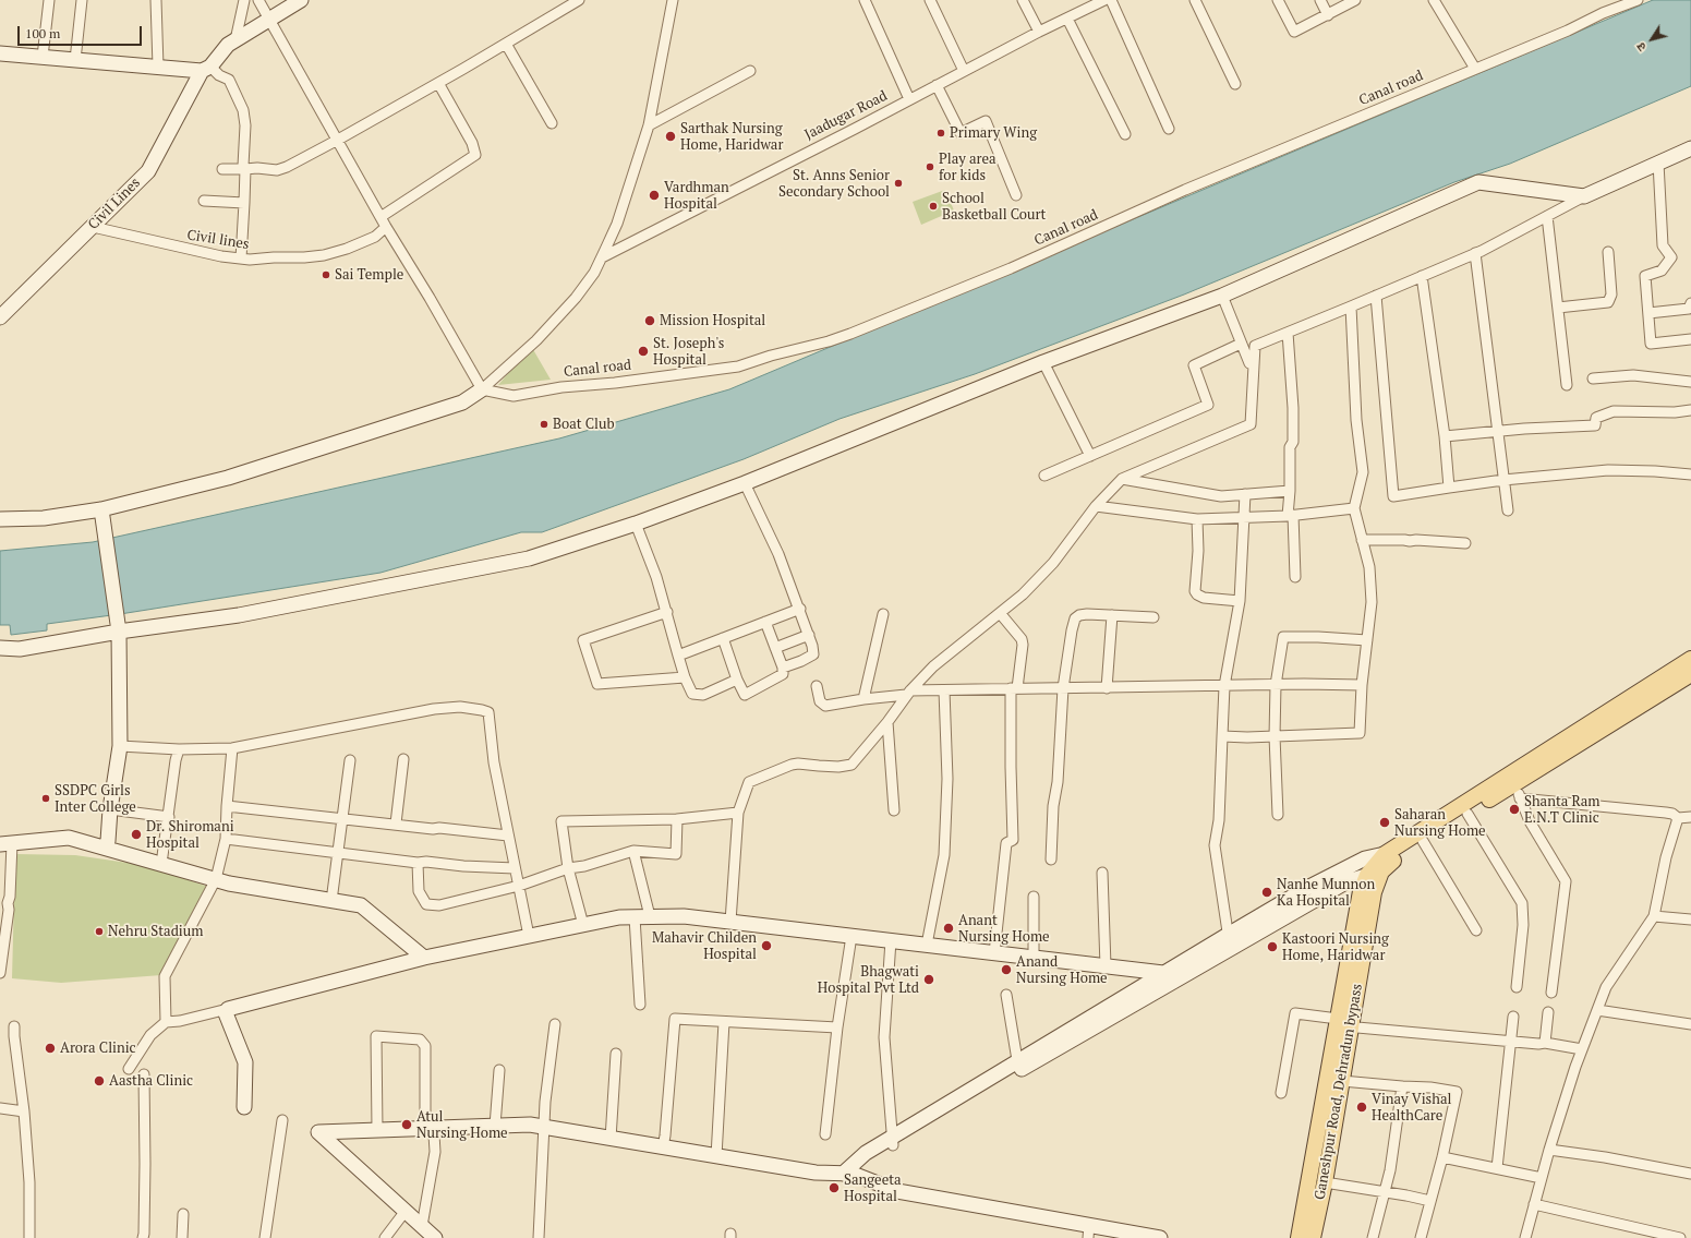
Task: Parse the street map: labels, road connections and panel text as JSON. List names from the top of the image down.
{
  "streets": {
    "main road": ["Ganeshpur Road, Dehradun bypass"],
    "street": [
      "Canal road",
      "Jaadugar Road",
      "Civil Lines",
      "Civil lines"
    ]
  },
  "crossings": [
    ["Civil Lines", "Civil lines"]
  ],
  "places": [
    "Primary Wing",
    "Sarthak Nursing Home, Haridwar",
    "Play area for kids",
    "St. Anns Senior Secondary School",
    "Vardhman Hospital",
    "School Basketball Court",
    "Sai Temple",
    "Mission Hospital",
    "St. Joseph's Hospital",
    "Boat Club",
    "SSDPC Girls Inter College",
    "Shanta Ram E.N.T Clinic",
    "Saharan Nursing Home",
    "Dr. Shiromani Hospital",
    "Nanhe Munnon Ka Hospital",
    "Anant Nursing Home",
    "Nehru Stadium",
    "Mahavir Childen Hospital",
    "Kastoori Nursing Home, Haridwar",
    "Anand Nursing Home",
    "Bhagwati Hospital Pvt Ltd",
    "Arora Clinic",
    "Aastha Clinic",
    "Vinay Vishal HealthCare",
    "Atul Nursing Home",
    "Sangeeta Hospital"
  ],
  "scale_bar": "100 m",
  "north": "bottom left"
}
